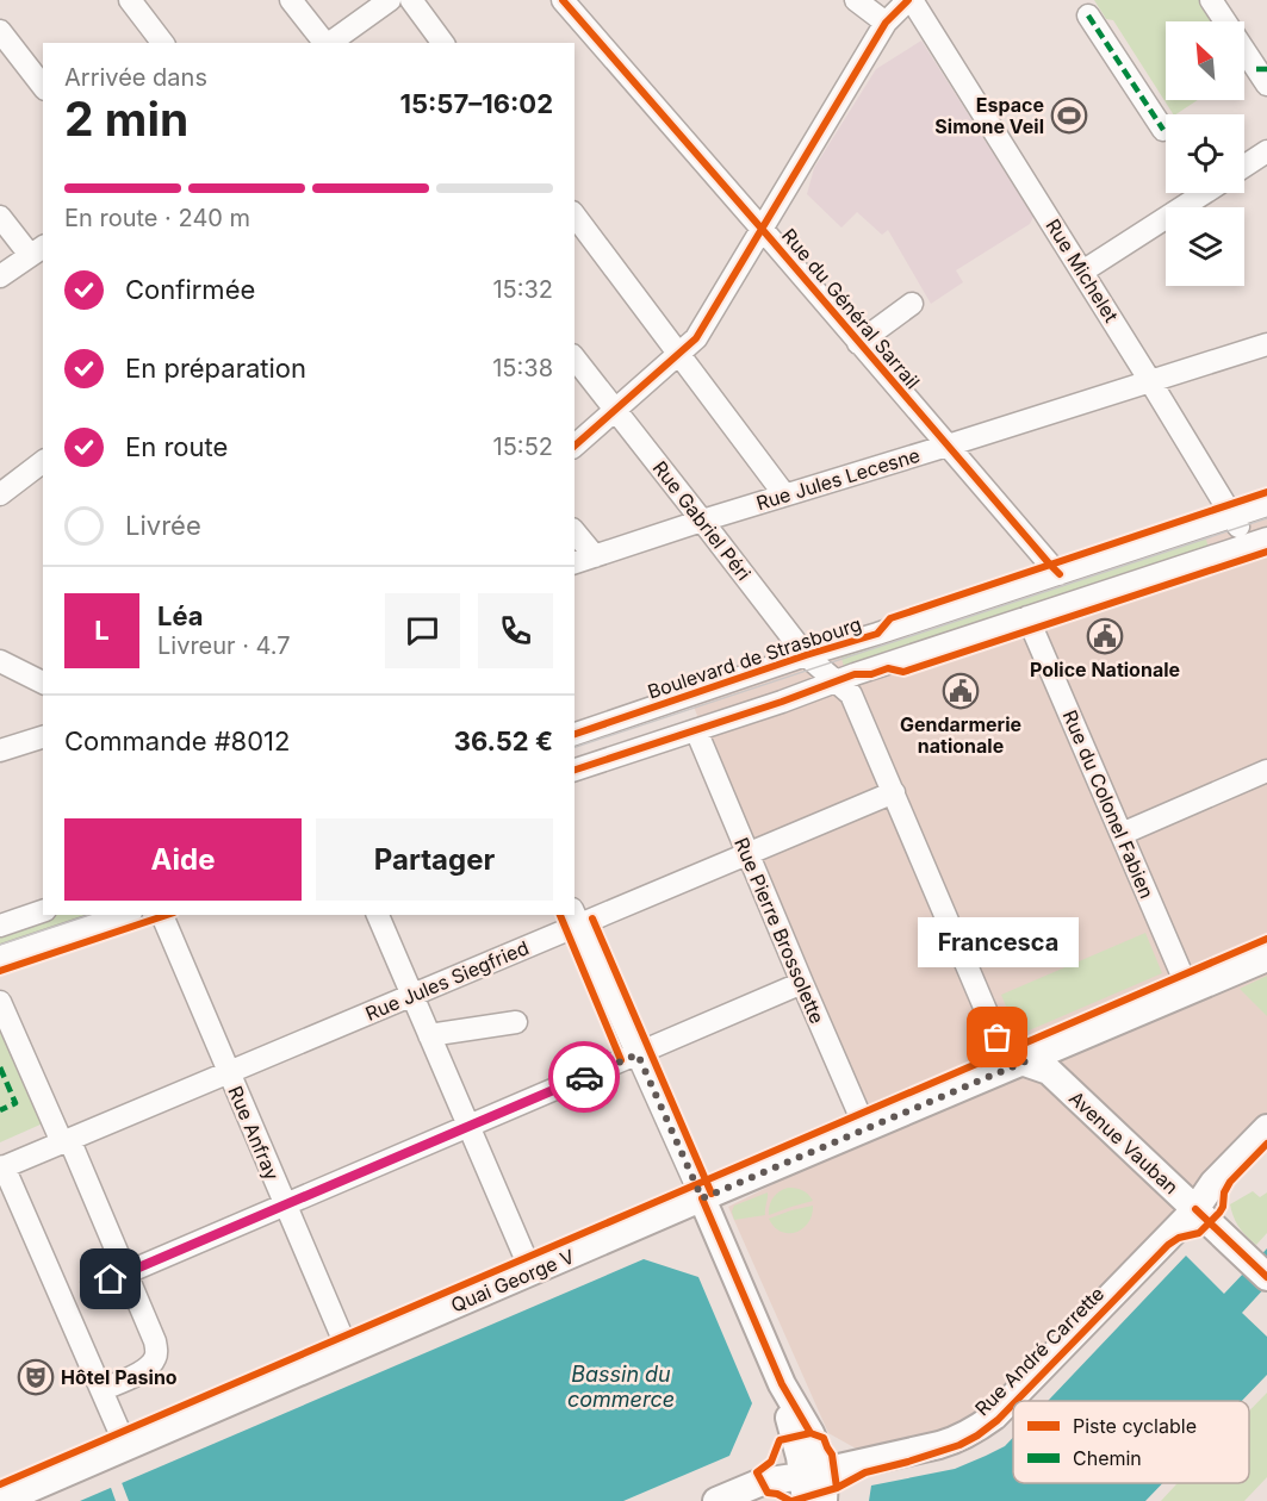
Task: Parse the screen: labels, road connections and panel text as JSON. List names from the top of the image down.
{
  "streets": {
    "main road": ["Avenue Vauban", "Quai George V", "Rue André Carrette"],
    "street": [
      "Rue Michelet",
      "Rue du Général Sarrail",
      "Rue Jules Lecesne",
      "Rue Gabriel Péri",
      "Boulevard de Strasbourg",
      "Rue du Colonel Fabien",
      "Rue Pierre Brossolette",
      "Rue Jules Siegfried",
      "Rue Anfray"
    ]
  },
  "crossings": [
    ["Rue Michelet", "Rue Jules Lecesne"],
    ["Rue Michelet", "Boulevard de Strasbourg"],
    ["Rue du Général Sarrail", "Rue Jules Lecesne"],
    ["Rue du Général Sarrail", "Boulevard de Strasbourg"],
    ["Rue Jules Lecesne", "Rue Gabriel Péri"],
    ["Rue Gabriel Péri", "Boulevard de Strasbourg"],
    ["Rue Gabriel Péri", "Rue Jules Siegfried"],
    ["Rue Gabriel Péri", "Avenue Vauban"],
    ["Rue Gabriel Péri", "Quai George V"],
    ["Rue du Colonel Fabien", "Quai George V"],
    ["Rue Pierre Brossolette", "Rue Jules Siegfried"],
    ["Rue Pierre Brossolette", "Quai George V"],
    ["Rue Jules Siegfried", "Rue Anfray"],
    ["Rue Anfray", "Quai George V"],
    ["Avenue Vauban", "Quai George V"],
    ["Avenue Vauban", "Rue André Carrette"]
  ],
  "water": ["Bassin du commerce"],
  "places": {
    "sports": ["Espace Simone Veil"],
    "public building": ["Police Nationale", "Gendarmerie nationale"],
    "other": ["Francesca"],
    "theatre": ["Hôtel Pasino"]
  },
  "legend": ["Piste cyclable", "Chemin"],
  "north": "top left",
  "page": {
    "heading": ["2 min", "Arrivée dans", "15:57–16:02"],
    "panel": [
      "Léa",
      "Livreur · 4.7",
      "Commande #8012",
      "36.52 €"
    ],
    "bar": "En route · 240 m",
    "list": [
      ["Confirmée", "15:32"],
      ["En préparation", "15:38"],
      ["En route", "15:52"],
      "Livrée"
    ],
    "round": "L",
    "buttons": ["Aide", "Partager"],
    "bubble": "Francesca"
  }
}
